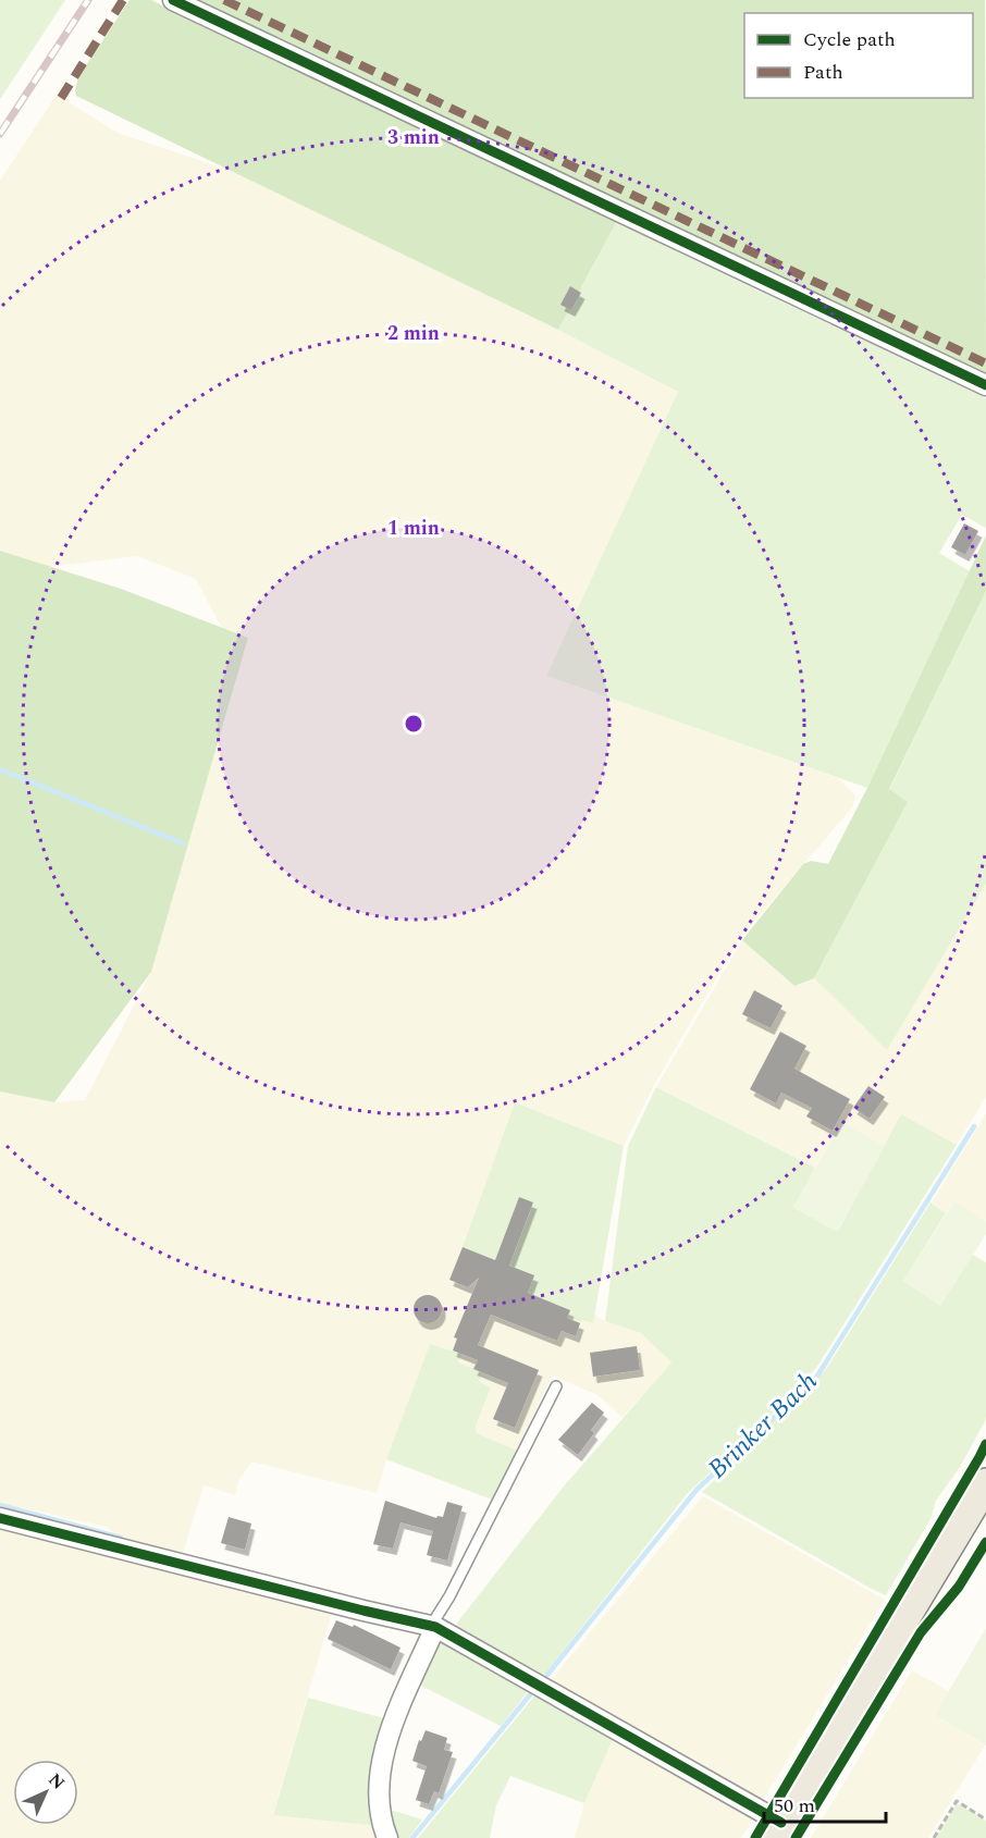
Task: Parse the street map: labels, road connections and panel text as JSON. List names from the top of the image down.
{
  "water": ["Brinker Bach"],
  "legend": ["Cycle path", "Path"],
  "scale_bar": "50 m",
  "north": "top right",
  "rings": ["3 min", "2 min", "1 min"]
}
